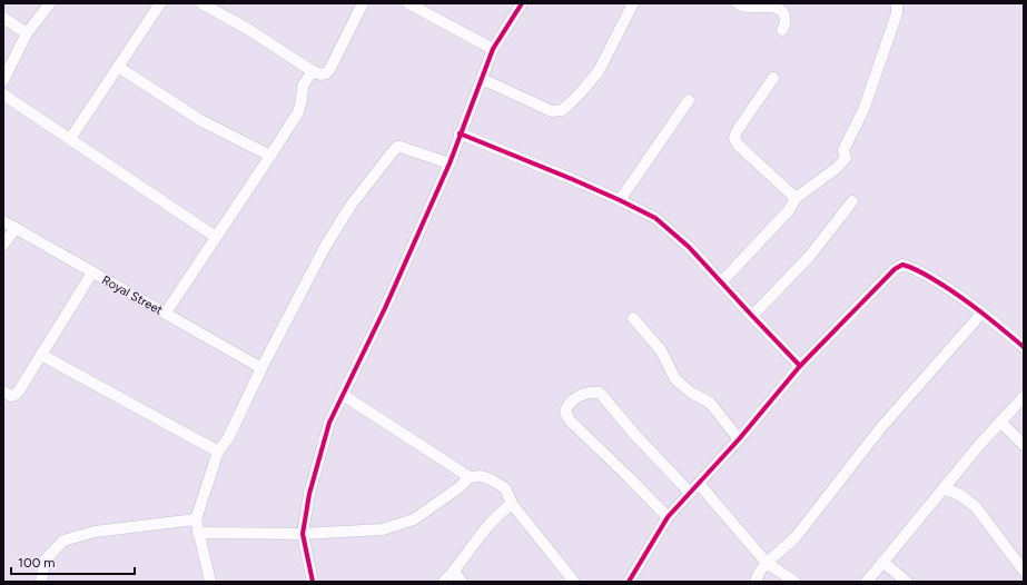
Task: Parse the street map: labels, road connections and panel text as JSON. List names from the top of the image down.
{
  "streets": {
    "street": ["Royal Street"]
  },
  "scale_bar": "100 m"
}
